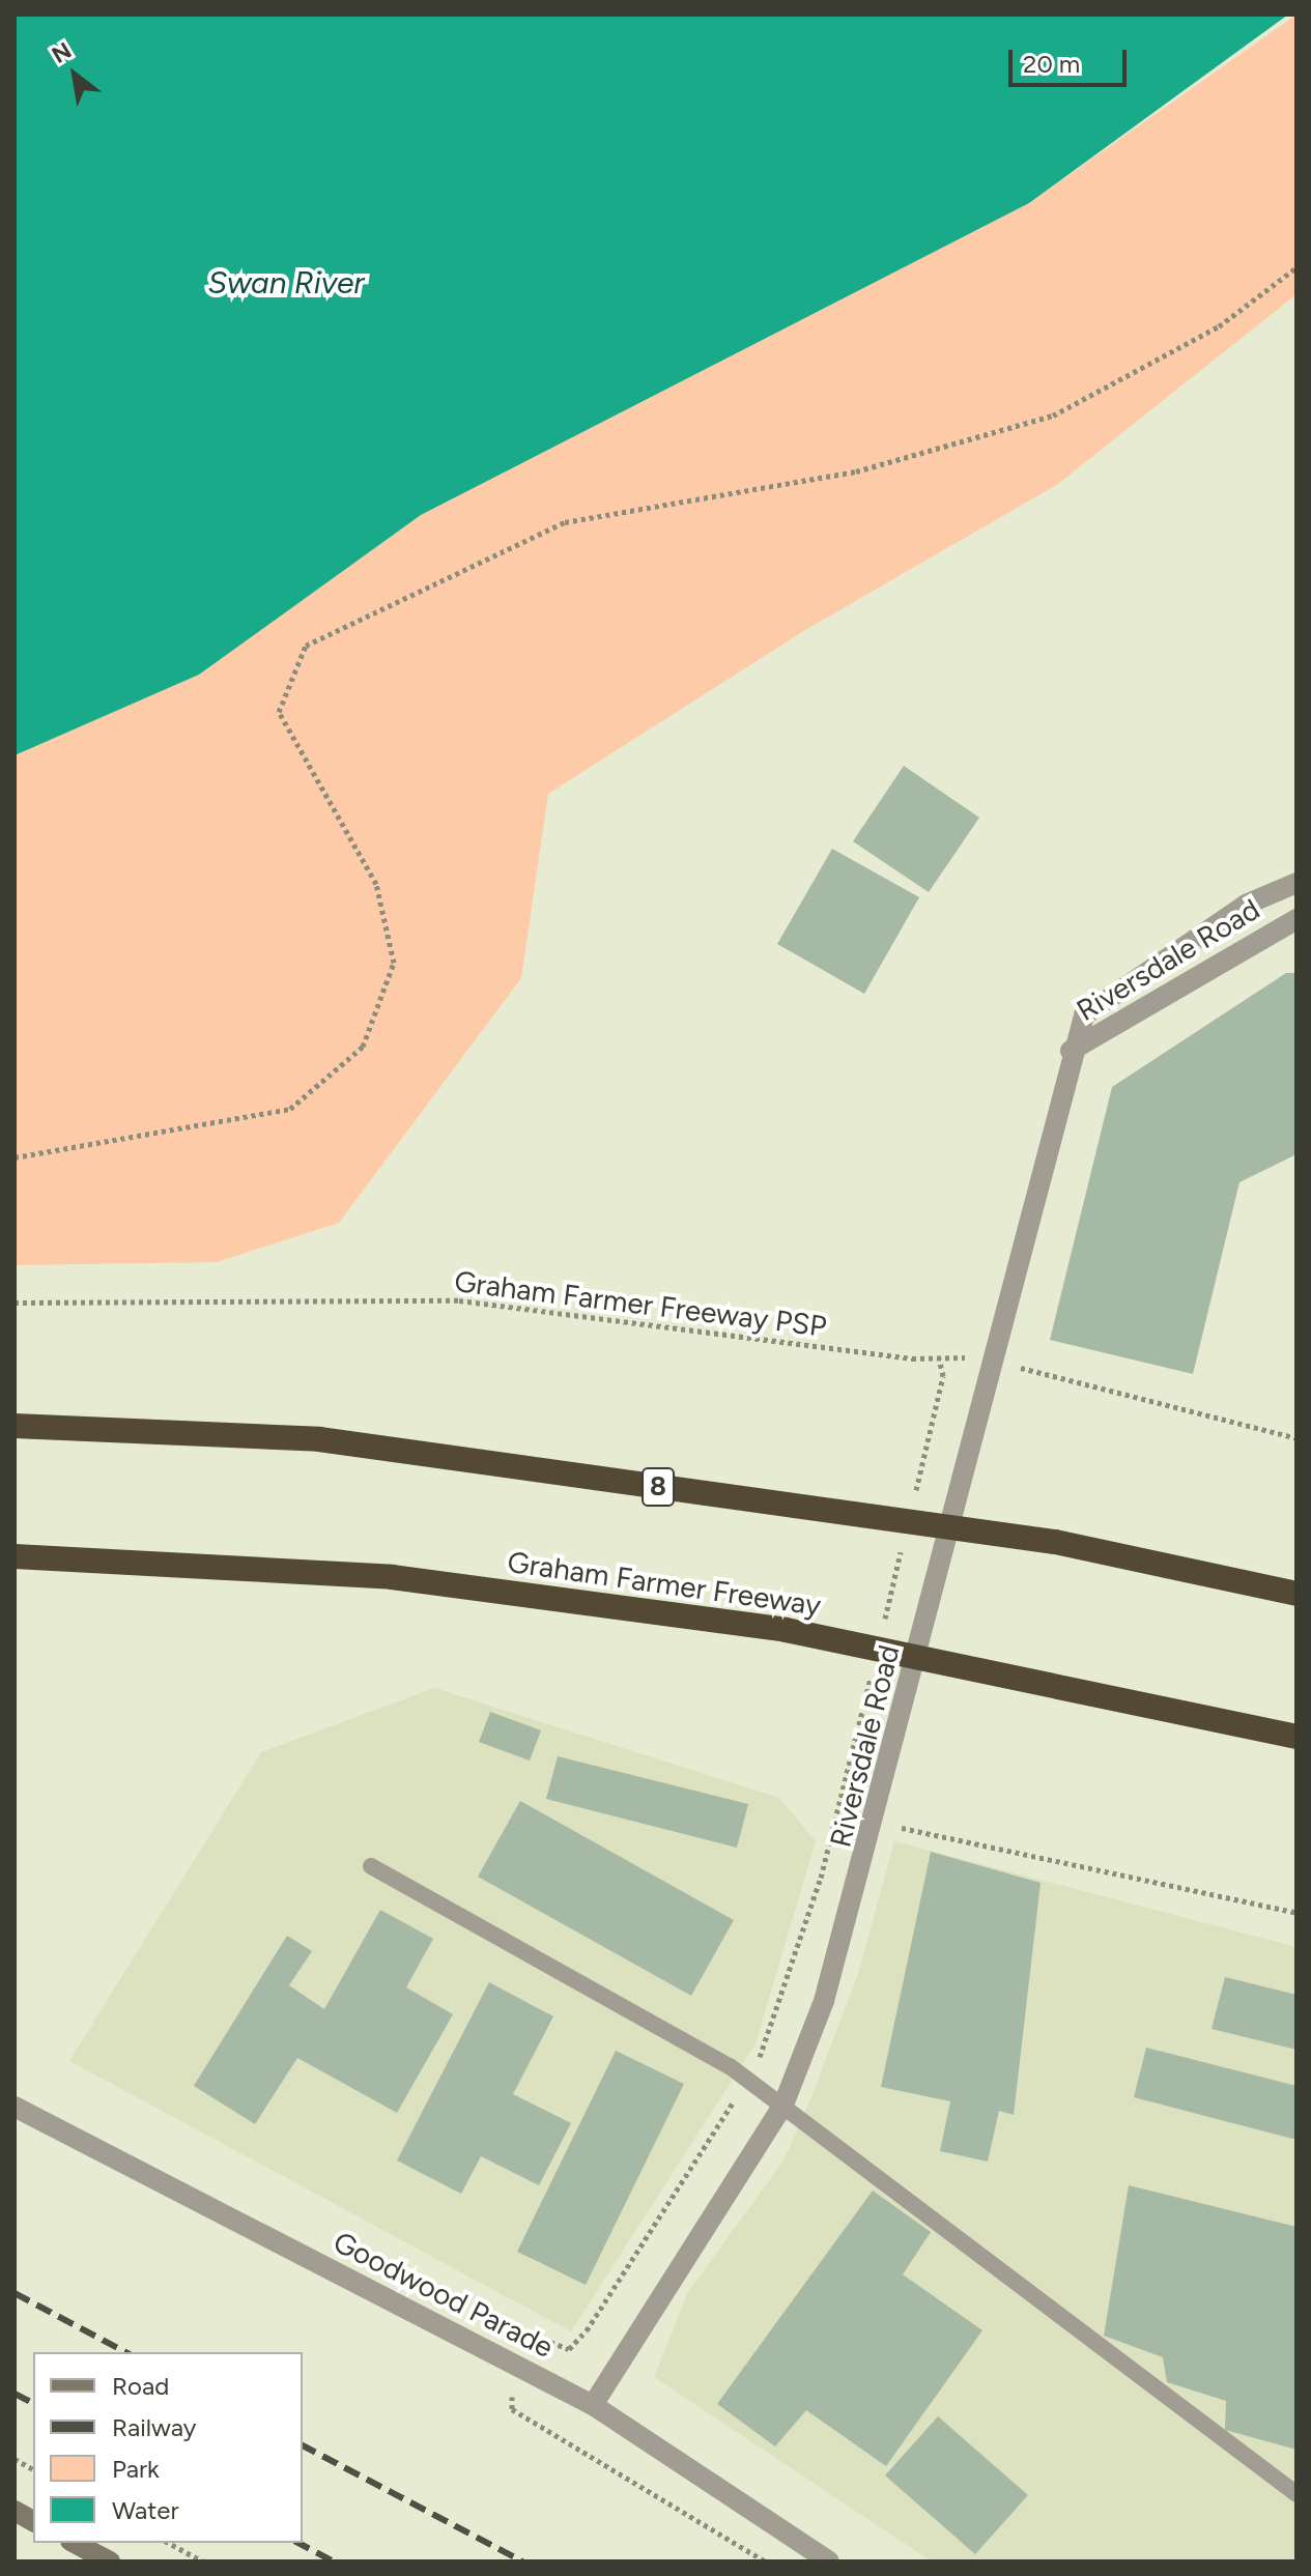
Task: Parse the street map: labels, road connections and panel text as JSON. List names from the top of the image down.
{
  "streets": {
    "highway": ["8", "Graham Farmer Freeway"],
    "street": ["Riversdale Road", "Goodwood Parade"],
    "path": ["Graham Farmer Freeway PSP"]
  },
  "crossings": [
    ["Riversdale Road", "Goodwood Parade"]
  ],
  "water": ["Swan River"],
  "legend": [
    "Road",
    "Railway",
    "Park",
    "Water"
  ],
  "scale_bar": "20 m",
  "north": "top left"
}
